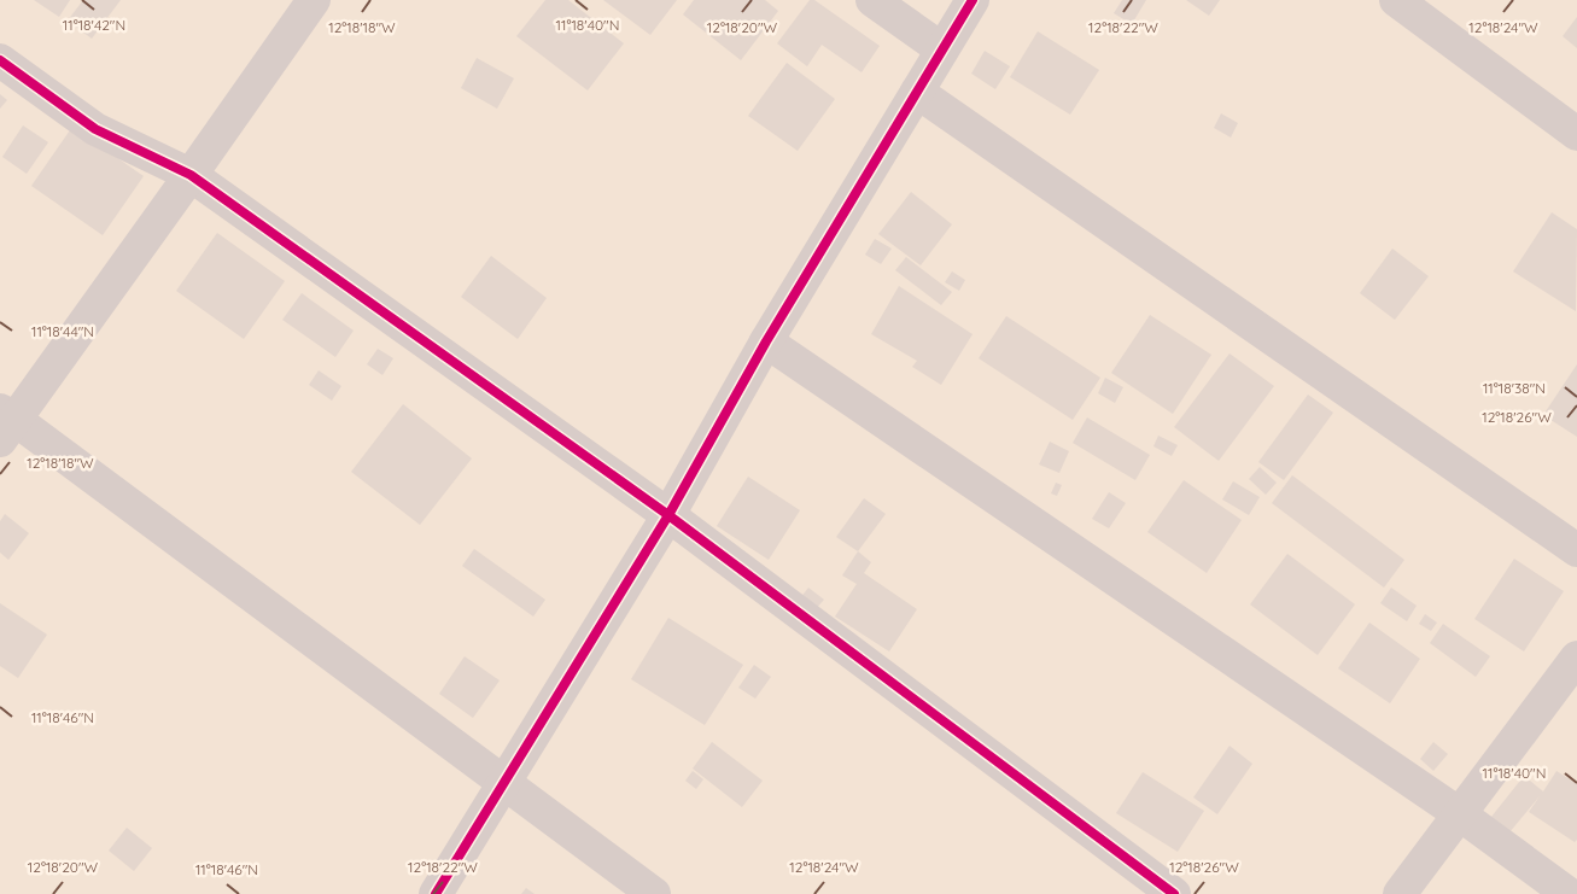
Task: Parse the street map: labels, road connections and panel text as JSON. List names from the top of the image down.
{
  "coordinates": [
    "11°18'42\"N",
    "11°18'40\"N",
    "12°18'18\"W",
    "12°18'20\"W",
    "12°18'22\"W",
    "12°18'24\"W",
    "11°18'44\"N",
    "11°18'38\"N",
    "12°18'26\"W",
    "11°18'46\"N"
  ]
}
